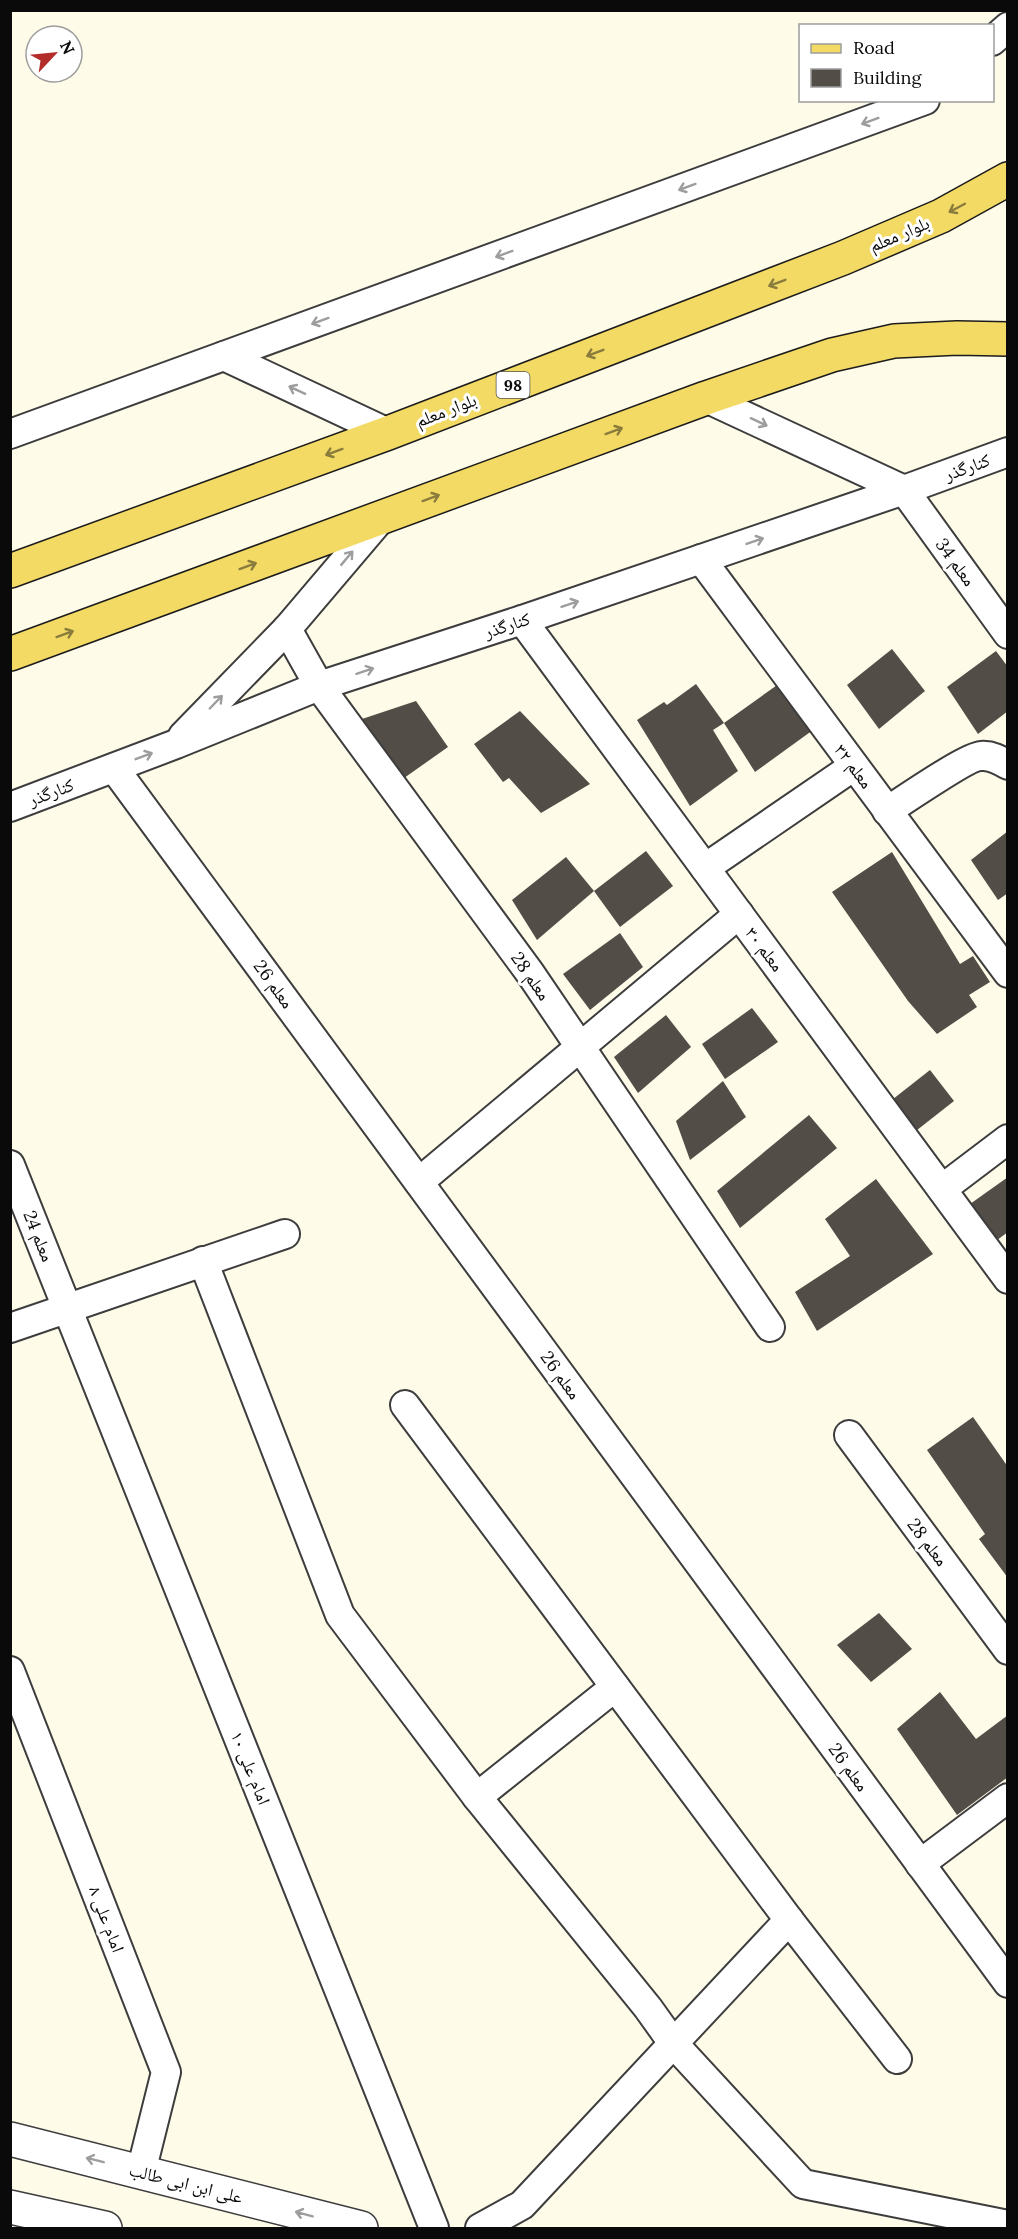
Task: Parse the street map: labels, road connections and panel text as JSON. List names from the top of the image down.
{
  "streets": {
    "main road": ["بلوار معلم", "98"],
    "street": [
      "کنارگذر",
      "معلم 34",
      "معلم ۳۲",
      "معلم ۳۰",
      "معلم 28",
      "معلم 26",
      "معلم 24",
      "امام علی ۱۰",
      "امام علی ۸",
      "علی ابن ابی طالب"
    ]
  },
  "crossings": [
    ["کنارگذر", "معلم 34"],
    ["کنارگذر", "معلم ۳۲"],
    ["کنارگذر", "معلم ۳۰"],
    ["کنارگذر", "معلم 28"],
    ["کنارگذر", "معلم 26"],
    ["معلم 24", "امام علی ۱۰"],
    ["امام علی ۸", "علی ابن ابی طالب"]
  ],
  "one_way": ["کنارگذر", "علی ابن ابی طالب"],
  "legend": ["Road", "Building"],
  "north": "top right"
}
